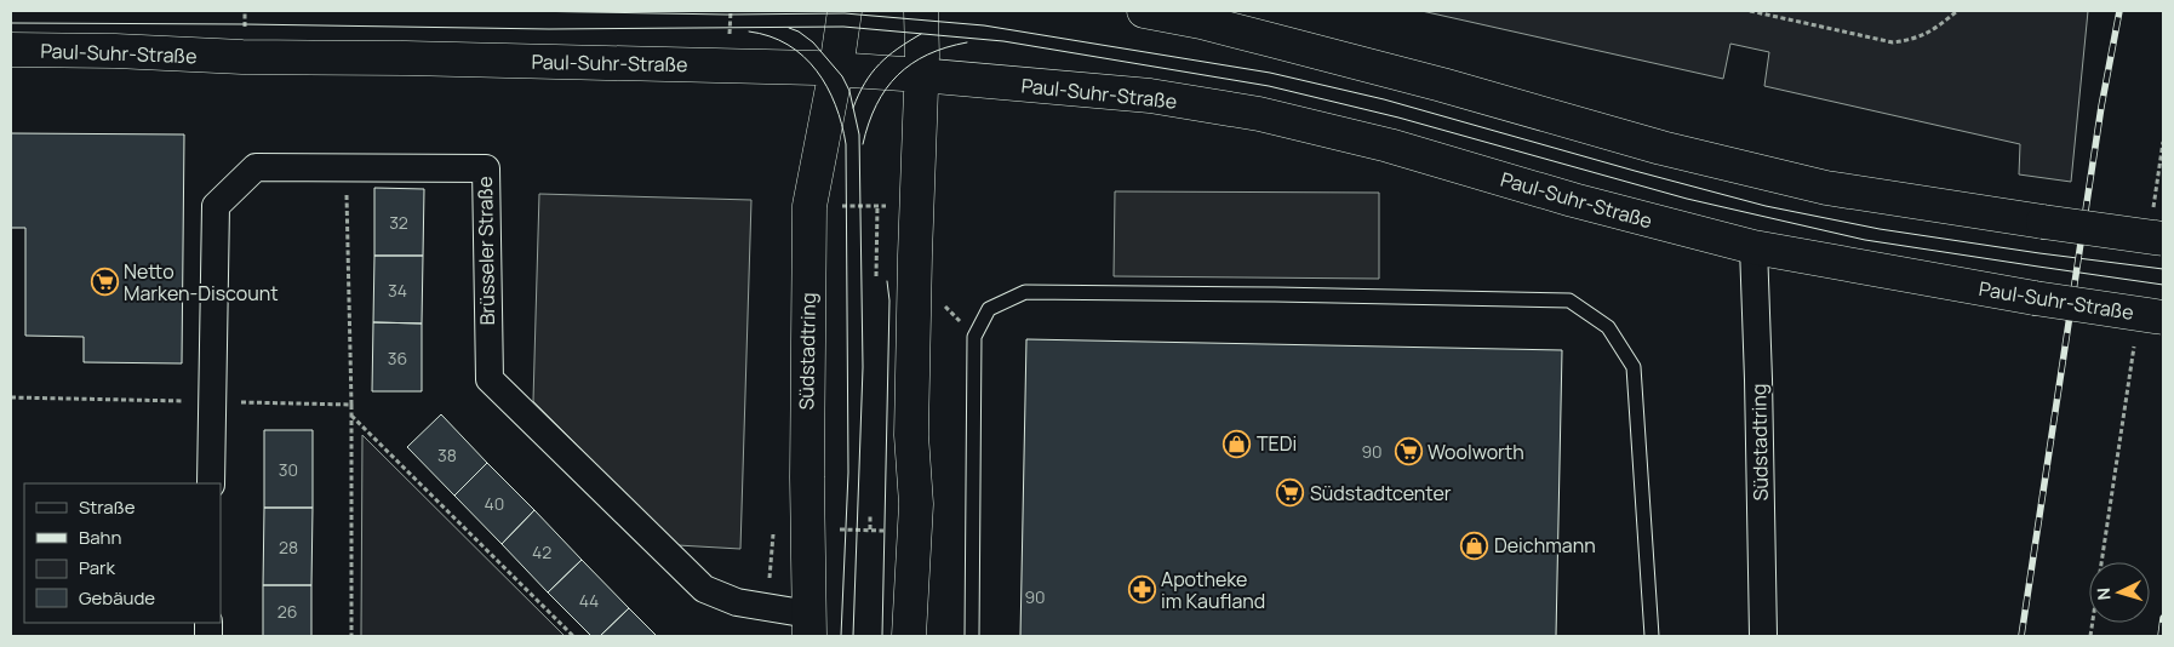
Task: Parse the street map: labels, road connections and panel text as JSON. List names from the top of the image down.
{
  "streets": {
    "street": ["Paul-Suhr-Straße", "Brüsseler Straße", "Südstadtring"]
  },
  "crossings": [
    ["Paul-Suhr-Straße", "Südstadtring"],
    ["Brüsseler Straße", "Südstadtring"]
  ],
  "places": {
    "supermarket": ["Netto Marken-Discount", "Woolworth", "Südstadtcenter"],
    "shop": ["TEDi", "Deichmann"],
    "pharmacy": ["Apotheke im Kaufland"]
  },
  "house_numbers": [
    "32",
    "34",
    "36",
    "90",
    "38",
    "30",
    "40",
    "28",
    "42",
    "90",
    "44",
    "26"
  ],
  "legend": [
    "Straße",
    "Bahn",
    "Park",
    "Gebäude"
  ],
  "north": "left"
}
